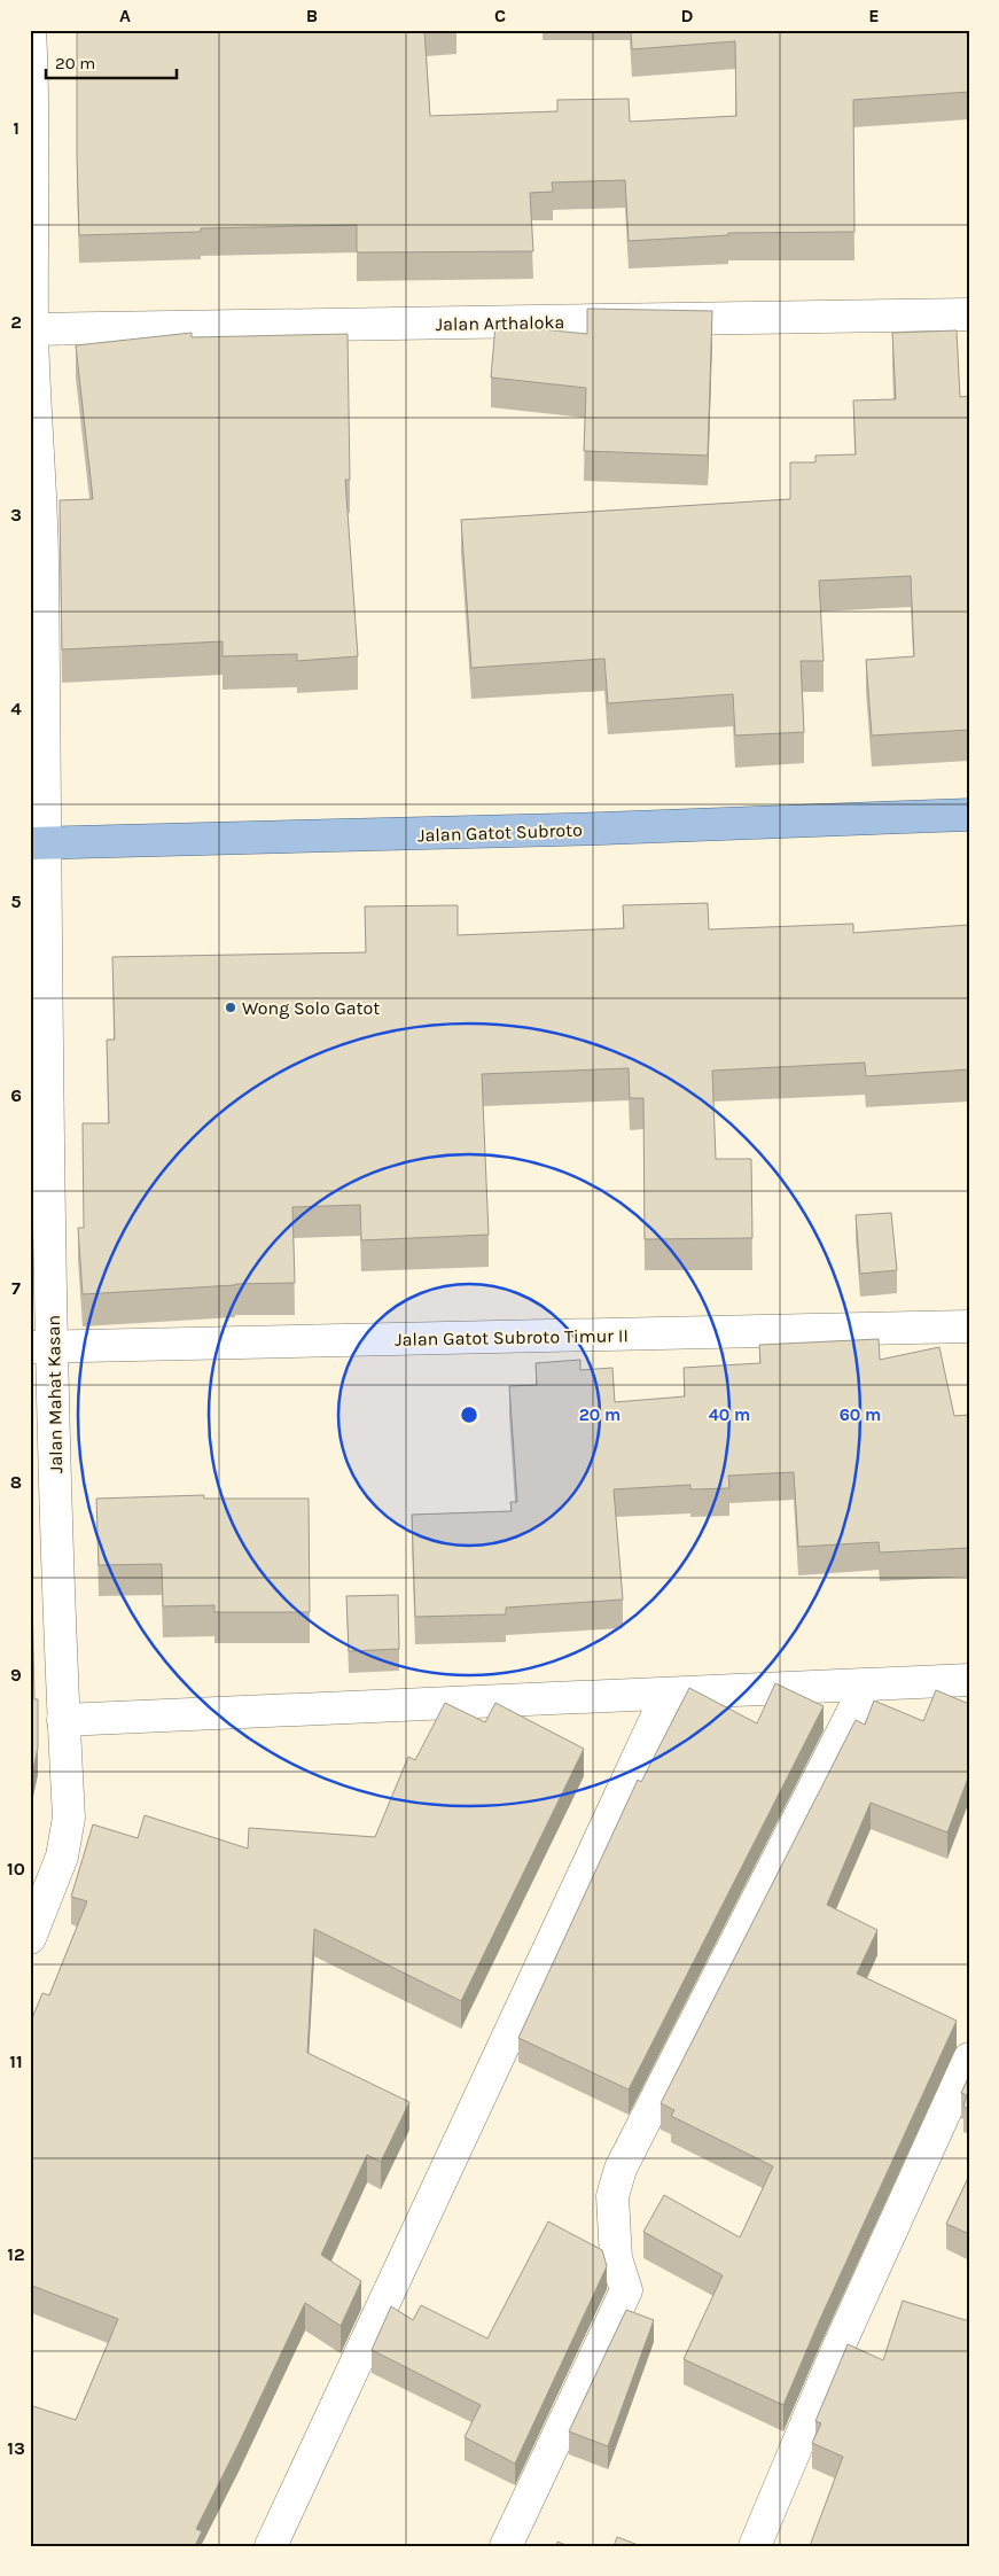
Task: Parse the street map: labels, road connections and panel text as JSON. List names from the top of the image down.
{
  "streets": {
    "main road": ["Jalan Gatot Subroto"],
    "street": ["Jalan Arthaloka", "Jalan Gatot Subroto Timur II", "Jalan Mahat Kasan"]
  },
  "crossings": [
    ["Jalan Arthaloka", "Jalan Mahat Kasan"],
    ["Jalan Gatot Subroto", "Jalan Mahat Kasan"],
    ["Jalan Gatot Subroto Timur II", "Jalan Mahat Kasan"]
  ],
  "places": ["Wong Solo Gatot"],
  "scale_bar": "20 m",
  "grid": {
    "columns": [
      "A",
      "B",
      "C",
      "D",
      "E"
    ],
    "rows": [
      "1",
      "2",
      "3",
      "4",
      "5",
      "6",
      "7",
      "8",
      "9",
      "10",
      "11",
      "12",
      "13"
    ]
  },
  "rings": ["20 m", "40 m", "60 m"]
}
